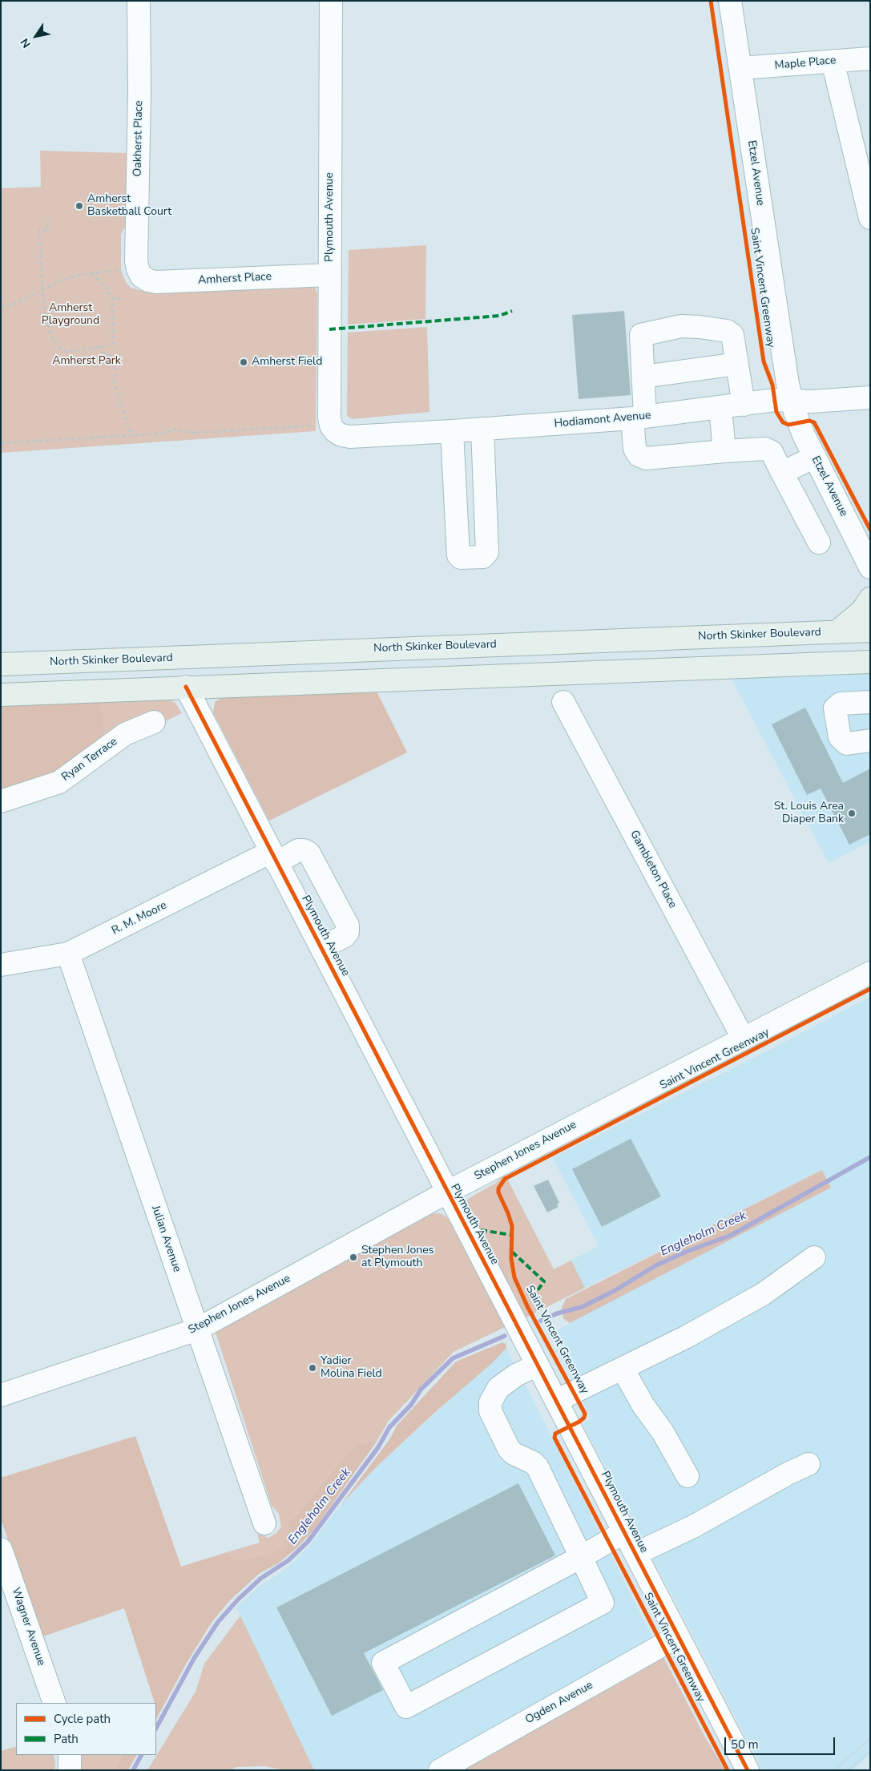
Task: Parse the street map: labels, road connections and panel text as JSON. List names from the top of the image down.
{
  "streets": {
    "main road": ["North Skinker Boulevard"],
    "street": [
      "Maple Place",
      "Oakherst Place",
      "Etzel Avenue",
      "Plymouth Avenue",
      "Amherst Place",
      "Hodiamont Avenue",
      "Ryan Terrace",
      "Gambleton Place",
      "R. M. Moore",
      "Stephen Jones Avenue",
      "Julian Avenue",
      "Wagner Avenue",
      "Ogden Avenue"
    ],
    "cycle path": ["Saint Vincent Greenway"]
  },
  "crossings": [
    ["Maple Place", "Etzel Avenue"],
    ["Oakherst Place", "Amherst Place"],
    ["Etzel Avenue", "Hodiamont Avenue"],
    ["Plymouth Avenue", "Amherst Place"],
    ["Plymouth Avenue", "Hodiamont Avenue"],
    ["Plymouth Avenue", "R. M. Moore"],
    ["Plymouth Avenue", "Stephen Jones Avenue"],
    ["Plymouth Avenue", "Ogden Avenue"],
    ["Gambleton Place", "Stephen Jones Avenue"],
    ["R. M. Moore", "Julian Avenue"],
    ["Stephen Jones Avenue", "Julian Avenue"]
  ],
  "water": ["Engleholm Creek"],
  "parks": ["Amherst Playground", "Amherst Park"],
  "places": [
    "Amherst Basketball Court",
    "Amherst Field",
    "St. Louis Area Diaper Bank",
    "Stephen Jones at Plymouth",
    "Yadier Molina Field"
  ],
  "legend": ["Cycle path", "Path"],
  "scale_bar": "50 m",
  "north": "bottom left"
}
